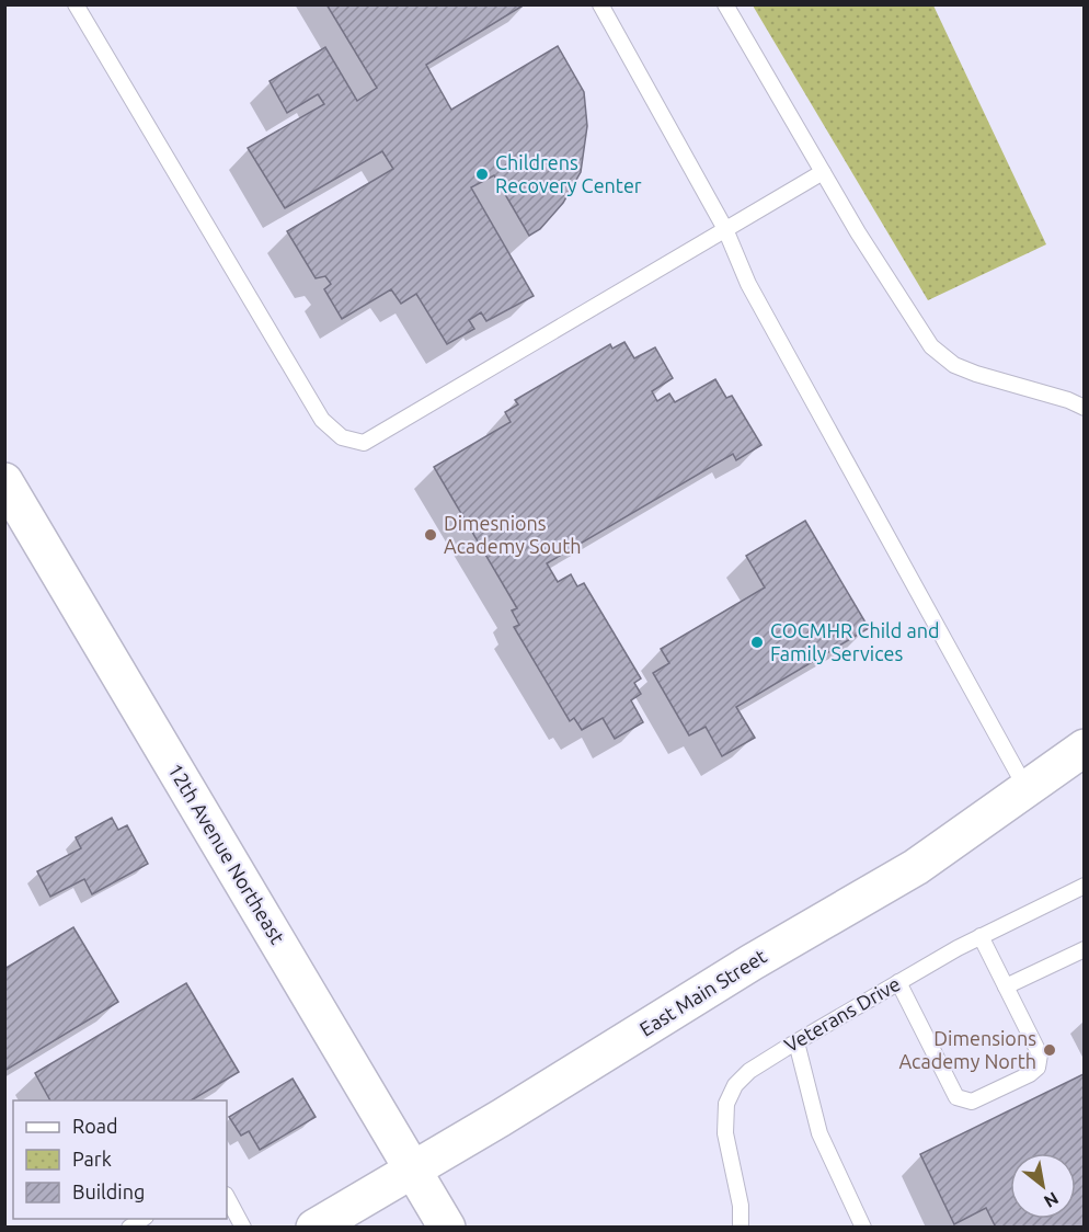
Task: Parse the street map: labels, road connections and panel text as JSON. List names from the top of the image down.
{
  "streets": {
    "street": ["12th Avenue Northeast", "East Main Street"],
    "lane": ["Veterans Drive"]
  },
  "crossings": [
    ["12th Avenue Northeast", "East Main Street"]
  ],
  "places": [
    "Childrens Recovery Center",
    "Dimesnions Academy South",
    "COCMHR Child and Family Services",
    "Dimensions Academy North"
  ],
  "legend": ["Road", "Park", "Building"],
  "north": "bottom right"
}
